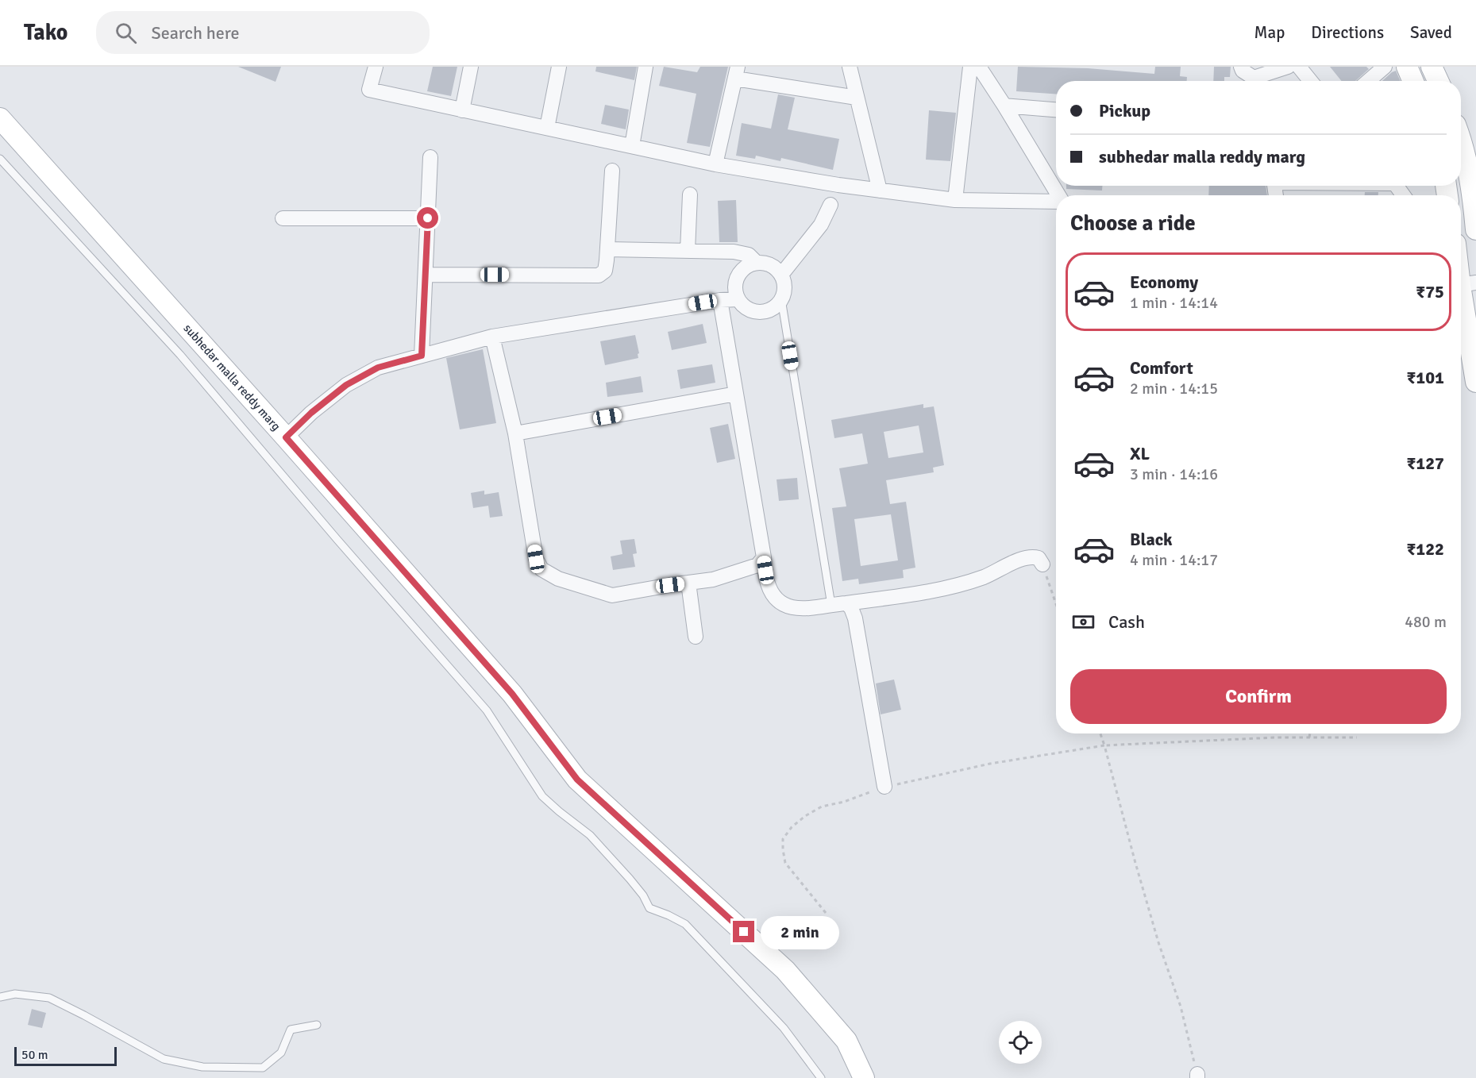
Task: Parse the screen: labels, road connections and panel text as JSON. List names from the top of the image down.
{
  "streets": {
    "main road": ["subhedar malla reddy marg"]
  },
  "scale_bar": "50 m",
  "page": {
    "header": "Tako",
    "search": "Search here",
    "nav": ["Map", "Directions", "Saved"],
    "banner": ["Pickup", "subhedar malla reddy marg"],
    "heading": "Choose a ride",
    "list": [
      {
        "name": "Economy",
        "note": "1 min · 14:14",
        "value": "₹75"
      },
      {
        "name": "Comfort",
        "note": "2 min · 14:15",
        "value": "₹101"
      },
      {
        "name": "XL",
        "note": "3 min · 14:16",
        "value": "₹127"
      },
      {
        "name": "Black",
        "note": "4 min · 14:17",
        "value": "₹122"
      }
    ],
    "pay": ["Cash", "480 m"],
    "buttons": "Confirm",
    "bubble": "2 min",
    "scale": "50 m"
  }
}
